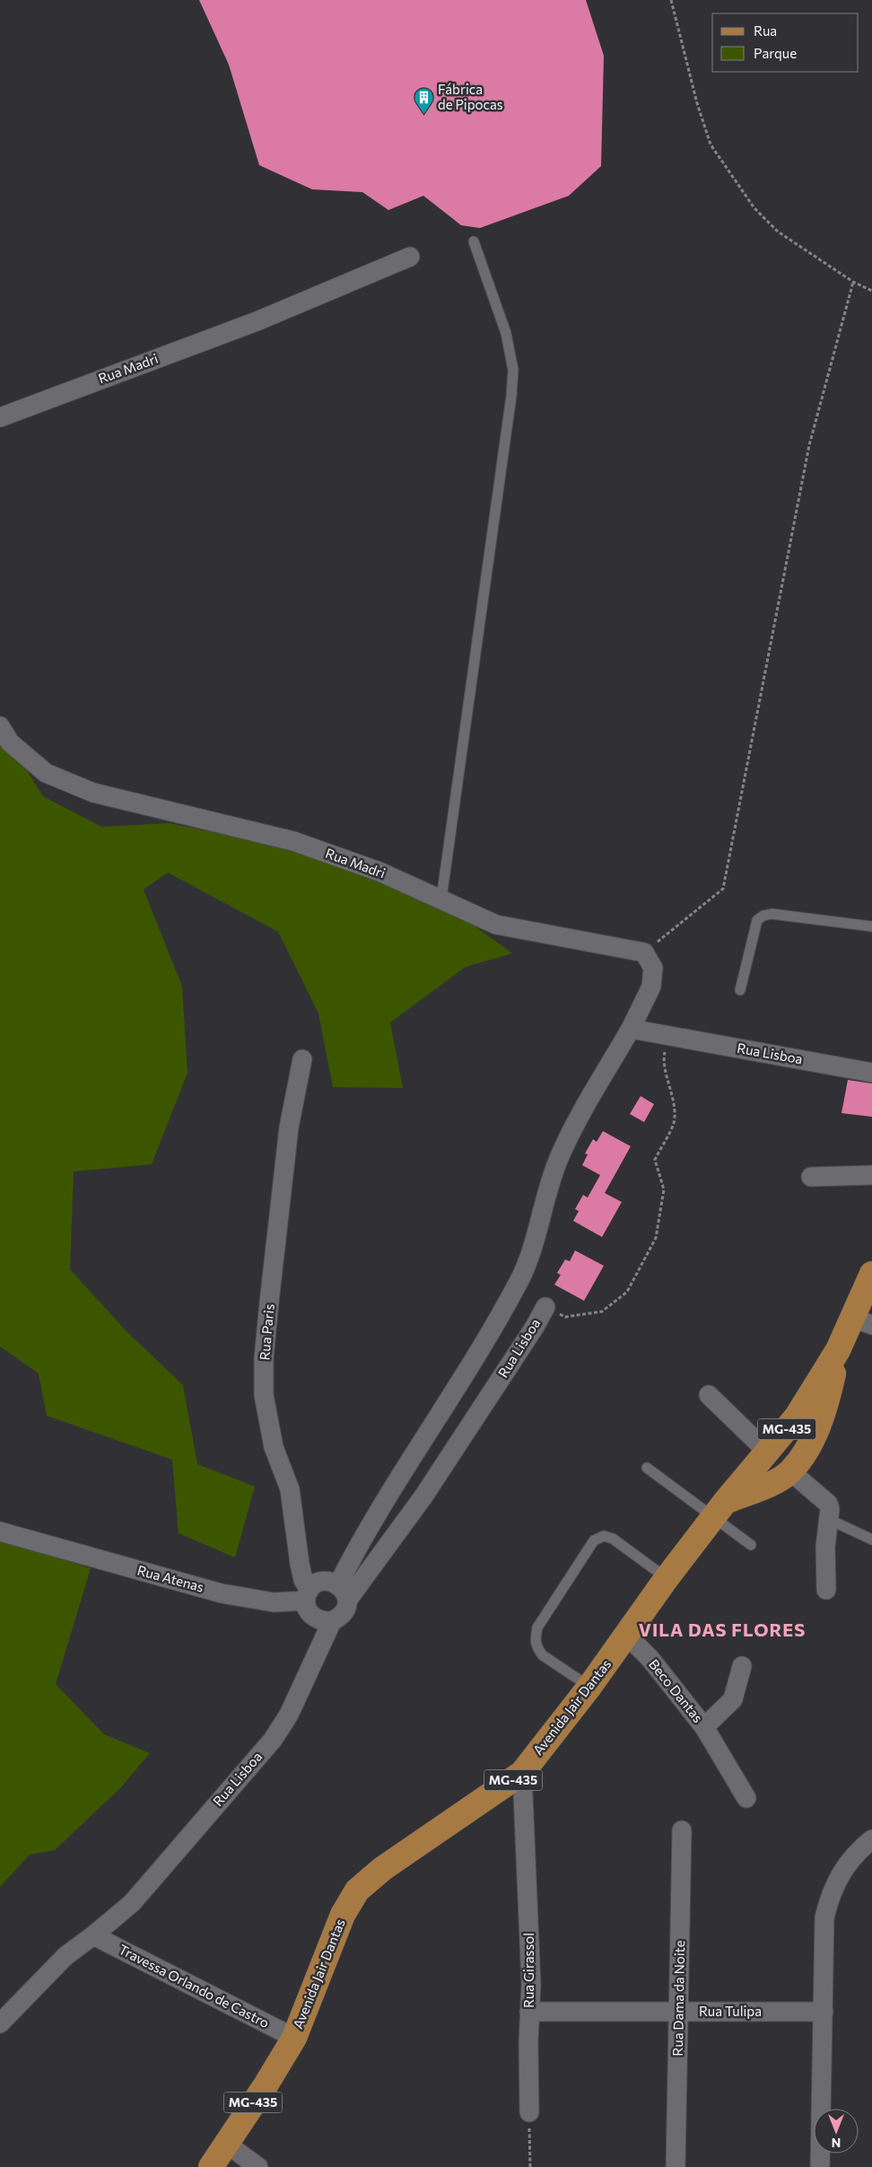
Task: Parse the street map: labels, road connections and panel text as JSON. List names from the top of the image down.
{
  "streets": {
    "main road": ["MG-435", "Avenida Jair Dantas"],
    "street": [
      "Rua Madri",
      "Rua Lisboa",
      "Rua Paris",
      "Rua Atenas",
      "Beco Dantas",
      "Rua Girassol",
      "Travessa Orlando de Castro",
      "Rua Dama da Noite",
      "Rua Tulipa"
    ]
  },
  "crossings": [
    ["Rua Lisboa", "Rua Paris"],
    ["Rua Lisboa", "Rua Atenas"],
    ["Rua Lisboa", "Travessa Orlando de Castro"],
    ["Rua Paris", "Rua Atenas"],
    ["MG-435", "Avenida Jair Dantas"],
    ["MG-435", "Travessa Orlando de Castro"],
    ["Beco Dantas", "Avenida Jair Dantas"],
    ["Avenida Jair Dantas", "Rua Girassol"],
    ["Avenida Jair Dantas", "Travessa Orlando de Castro"],
    ["Rua Girassol", "Rua Tulipa"],
    ["Rua Dama da Noite", "Rua Tulipa"]
  ],
  "districts": ["VILA DAS FLORES"],
  "places": {
    "building": ["Fábrica de Pipocas"]
  },
  "legend": ["Rua", "Parque"],
  "north": "bottom"
}
